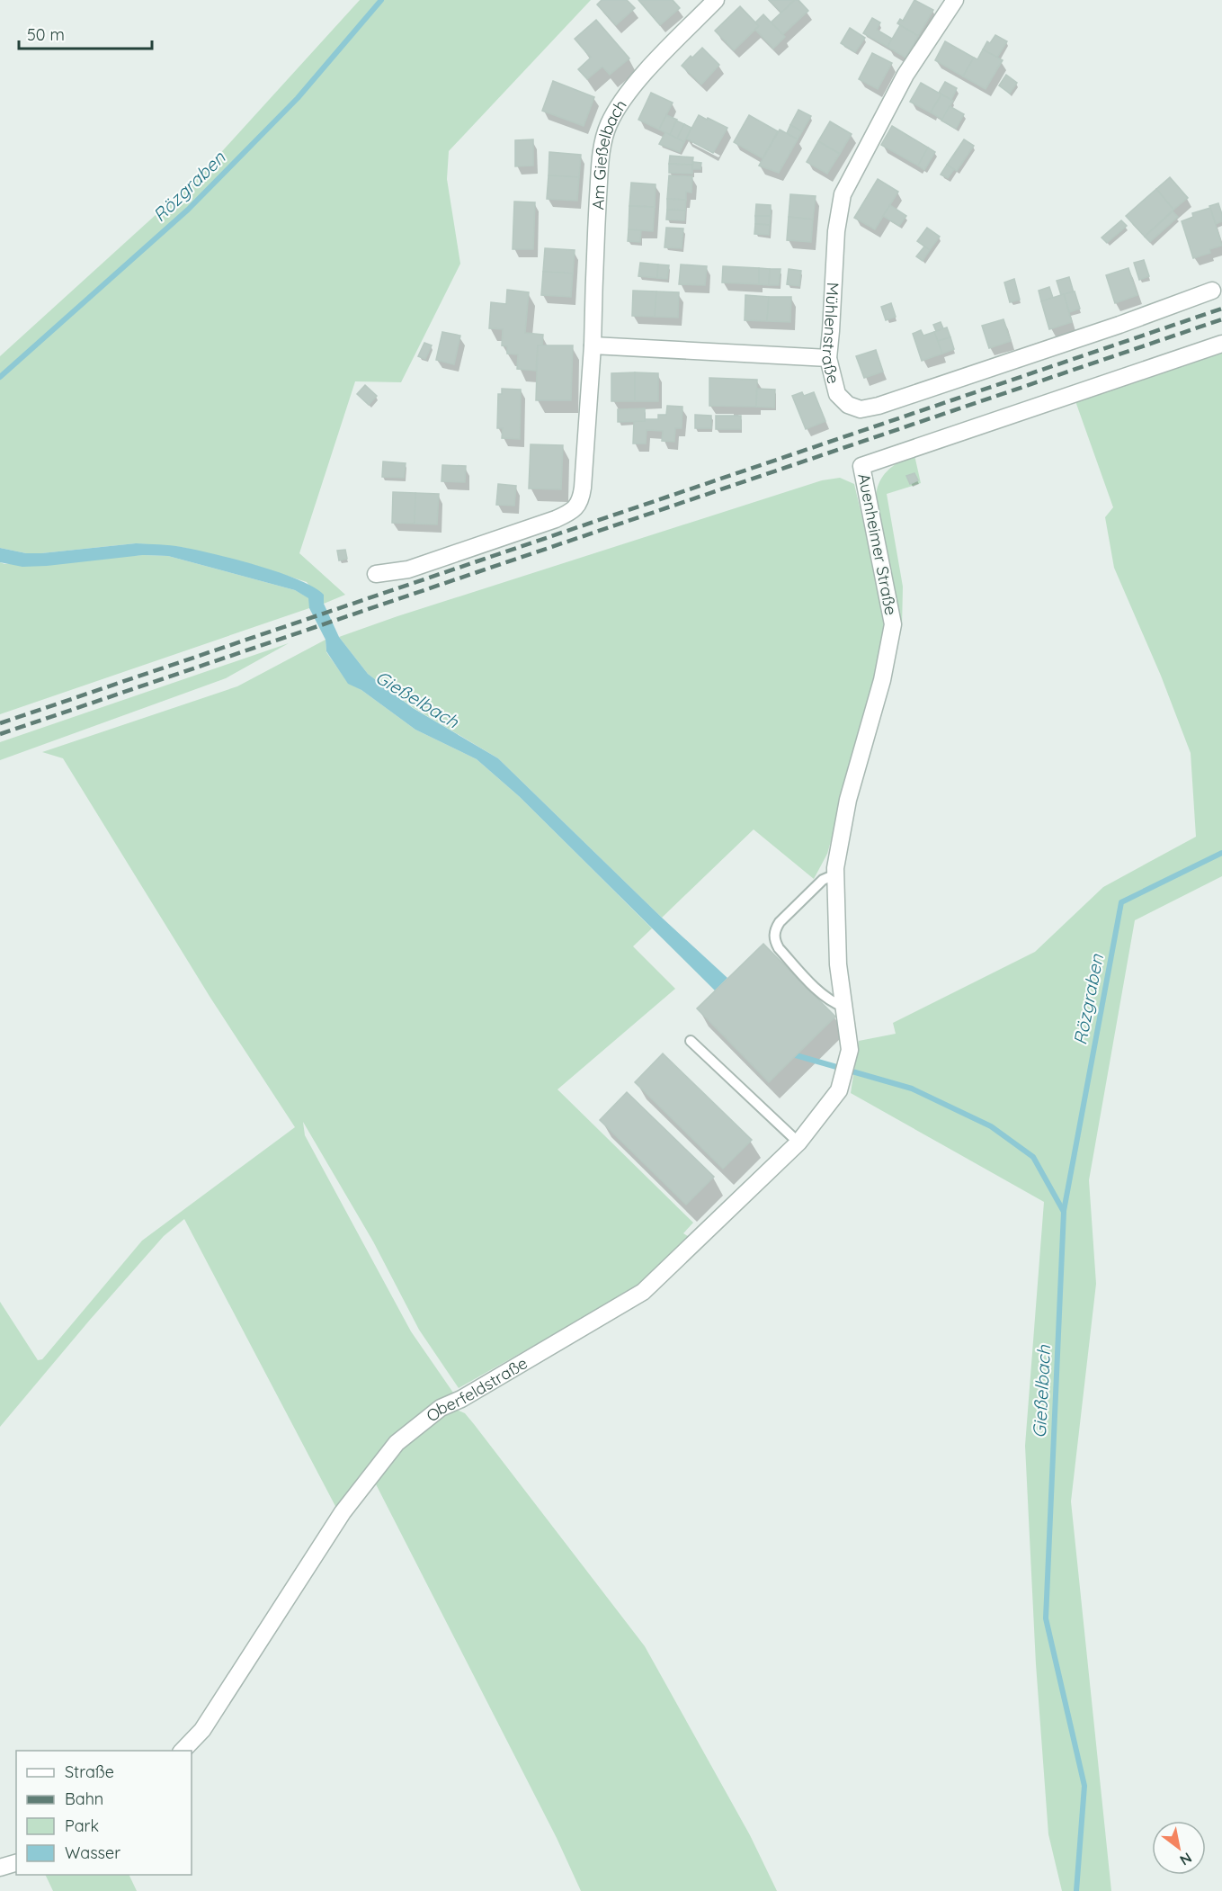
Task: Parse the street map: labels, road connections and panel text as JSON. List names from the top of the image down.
{
  "streets": {
    "street": [
      "Am Gießelbach",
      "Mühlenstraße",
      "Auenheimer Straße",
      "Oberfeldstraße"
    ]
  },
  "crossings": [
    ["Auenheimer Straße", "Oberfeldstraße"]
  ],
  "water": ["Rözgraben", "Gießelbach"],
  "legend": [
    "Straße",
    "Bahn",
    "Park",
    "Wasser"
  ],
  "scale_bar": "50 m",
  "north": "bottom right"
}
